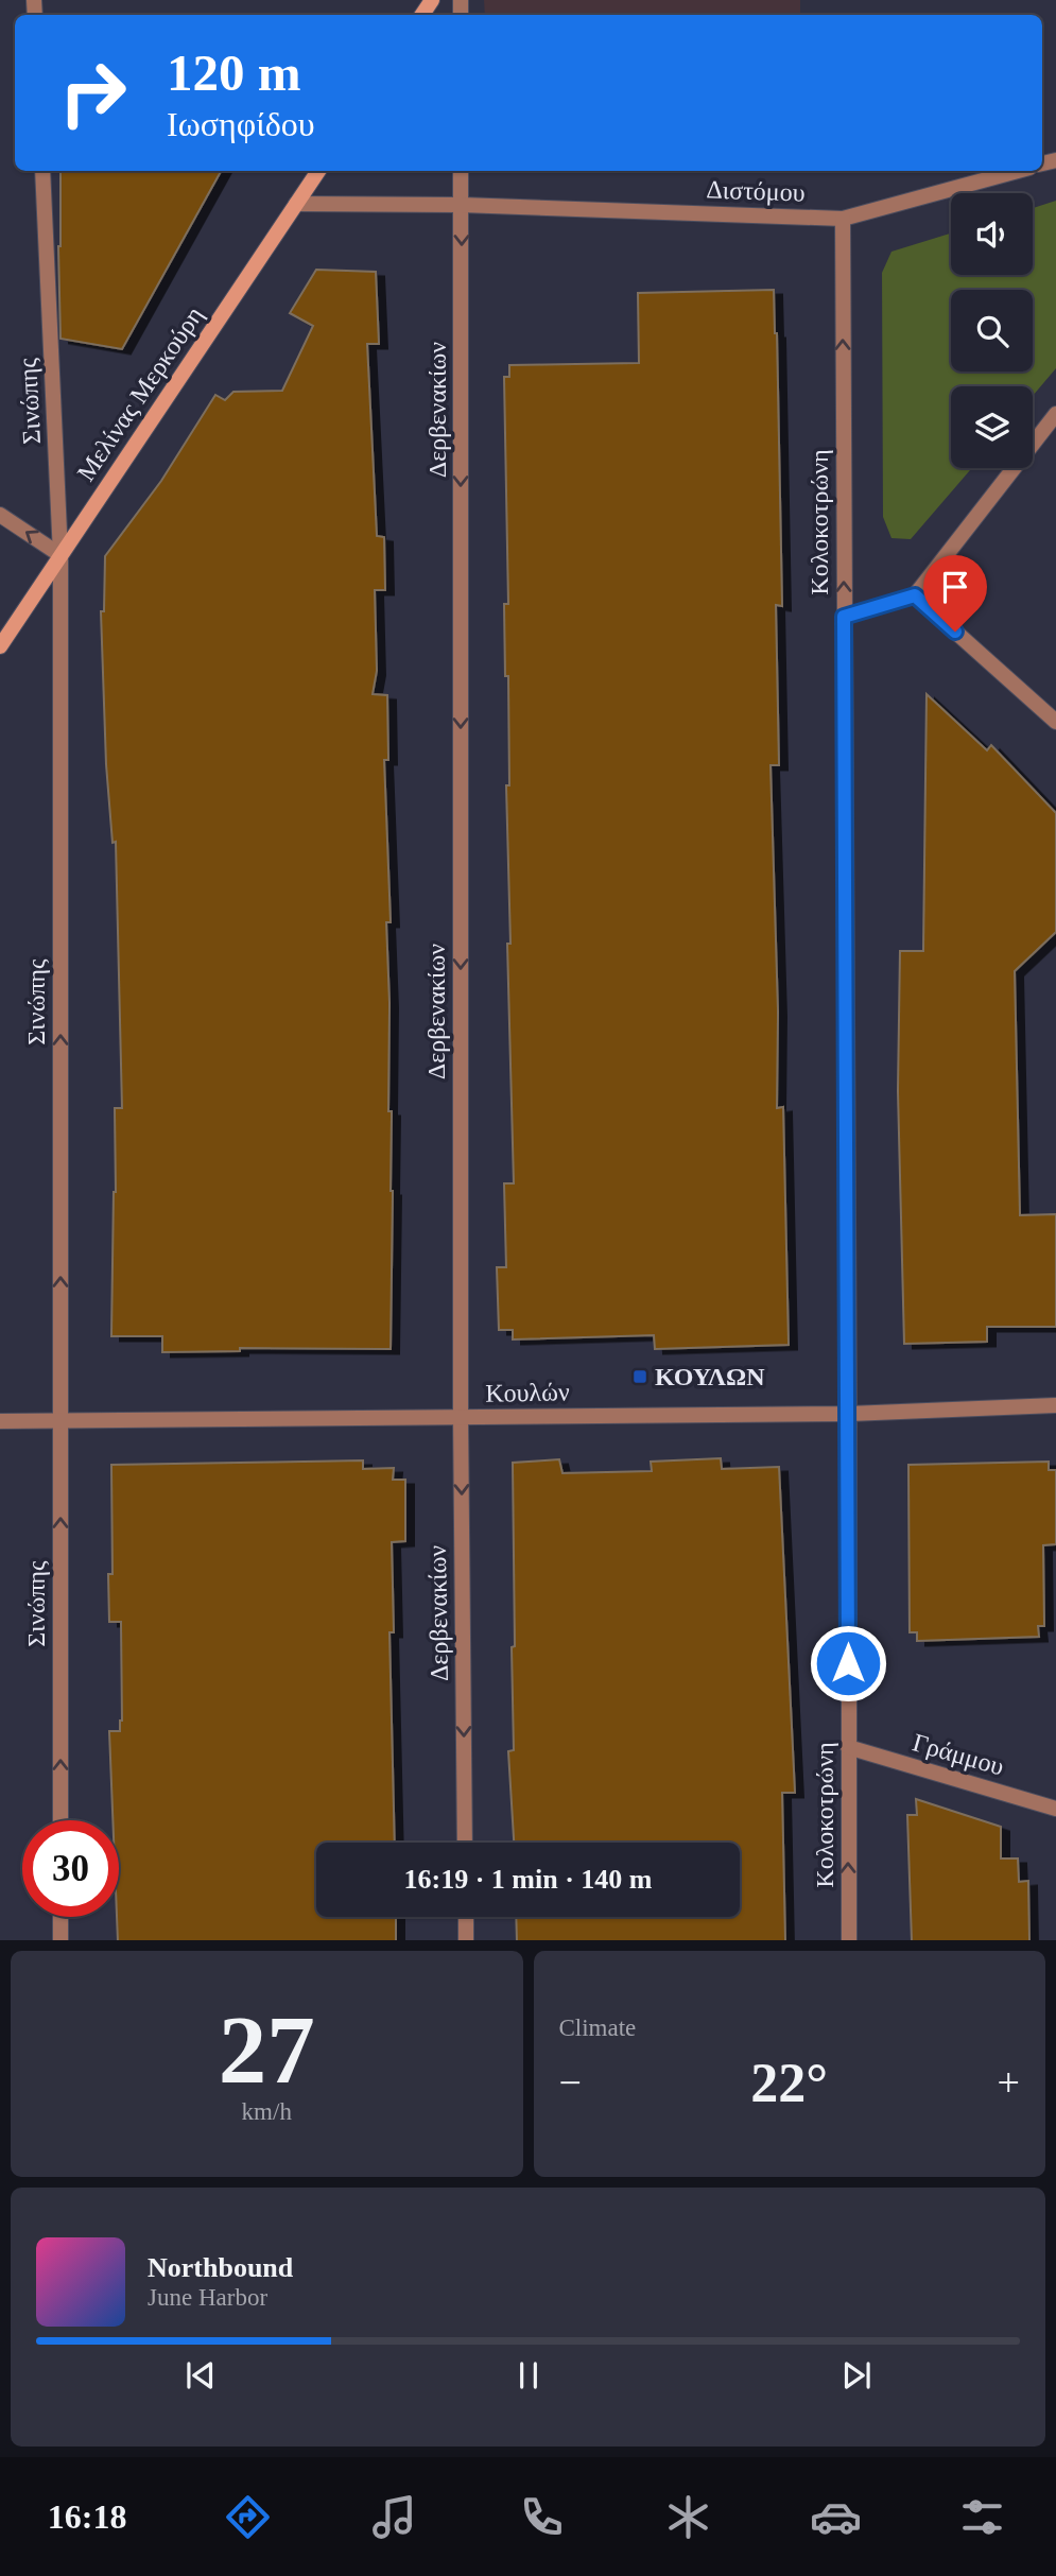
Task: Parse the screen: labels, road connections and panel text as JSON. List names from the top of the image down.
{
  "streets": {
    "street": [
      "Διστόμου",
      "Μελίνας Μερκούρη",
      "Σινώπης",
      "Δερβενακίων",
      "Κολοκοτρώνη",
      "Κουλών",
      "Γράμμου"
    ]
  },
  "crossings": [
    ["Διστόμου", "Μελίνας Μερκούρη"],
    ["Διστόμου", "Δερβενακίων"],
    ["Διστόμου", "Κολοκοτρώνη"],
    ["Μελίνας Μερκούρη", "Σινώπης"],
    ["Σινώπης", "Κουλών"],
    ["Δερβενακίων", "Κουλών"],
    ["Κολοκοτρώνη", "Κουλών"],
    ["Κολοκοτρώνη", "Γράμμου"]
  ],
  "one_way": ["Σινώπης", "Δερβενακίων"],
  "places": {
    "transit": ["ΚΟΥΛΩΝ"]
  },
  "page": {
    "turn": ["120 m", "Ιωσηφίδου"],
    "limit": "30",
    "trip": "16:19 · 1 min · 140 m",
    "tile": [
      ["27", "km/h"],
      "Climate"
    ],
    "heat": ["−", "22°", "+"],
    "song": ["Northbound", "June Harbor"],
    "tabs": "16:18"
  }
}
